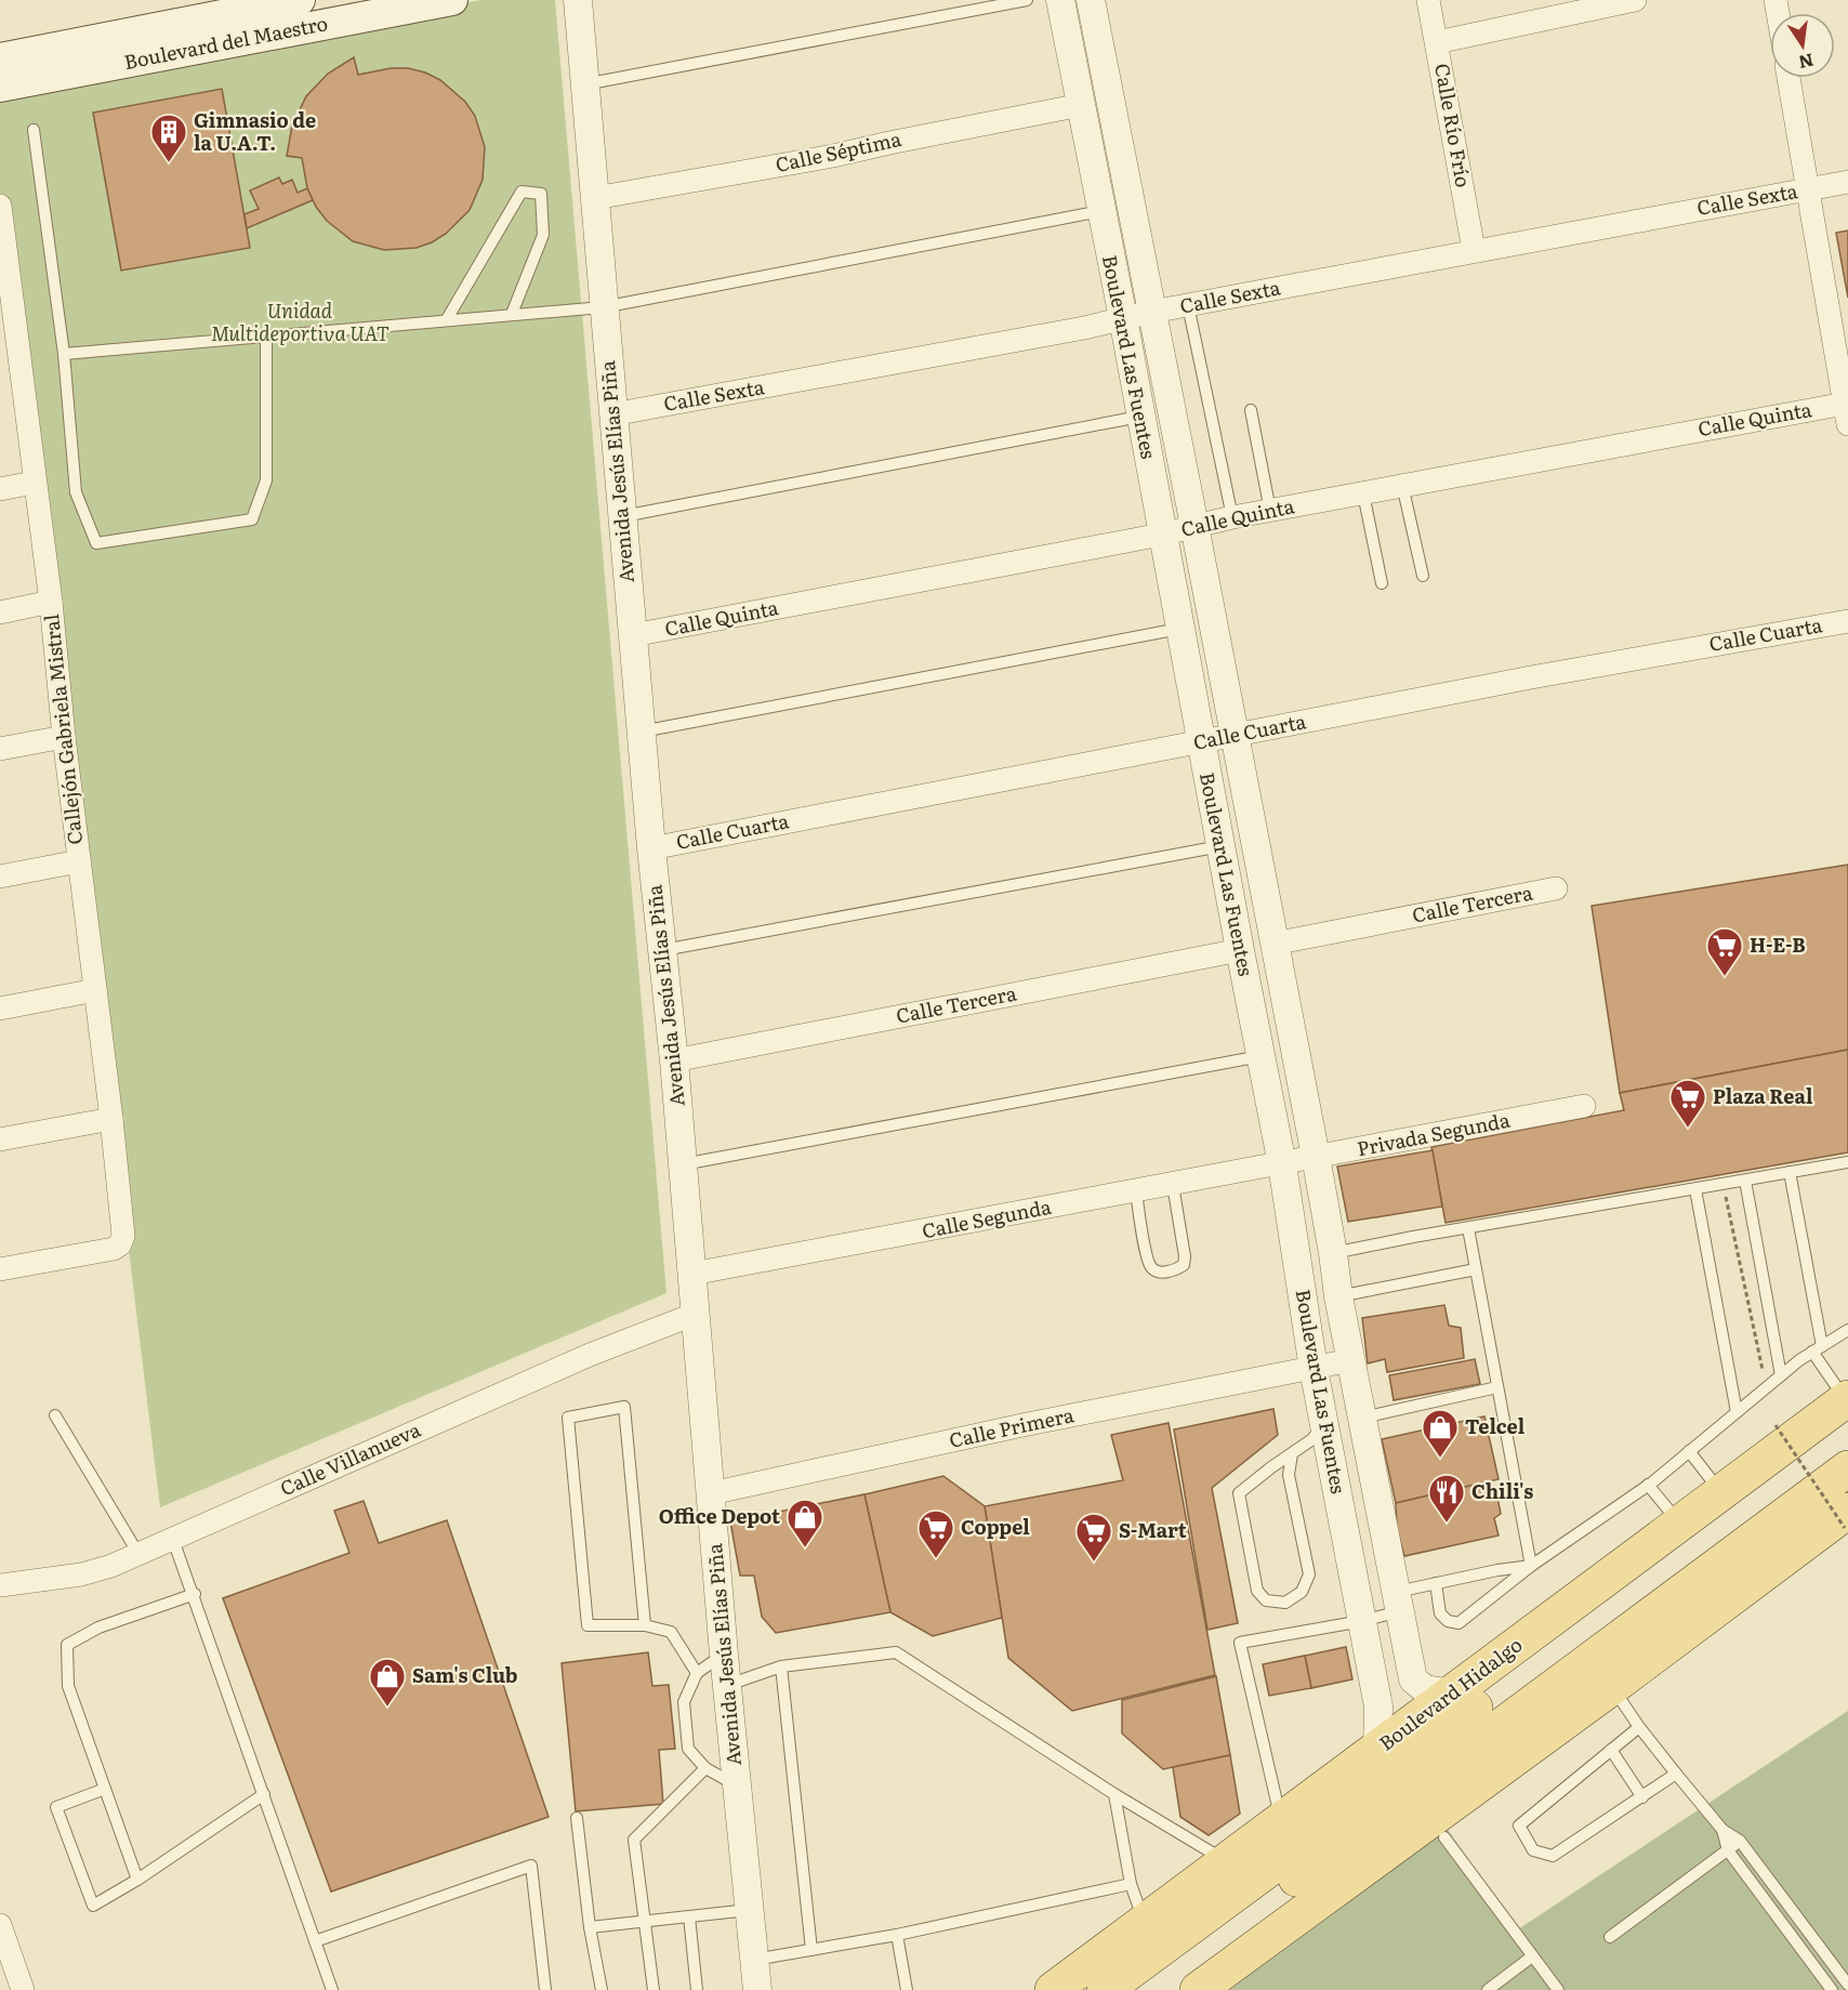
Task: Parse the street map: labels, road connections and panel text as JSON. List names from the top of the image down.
{
  "streets": {
    "main road": ["Boulevard del Maestro", "Boulevard Hidalgo"],
    "street": [
      "Calle Río Frío",
      "Calle Séptima",
      "Calle Sexta",
      "Boulevard Las Fuentes",
      "Calle Quinta",
      "Avenida Jesús Elías Piña",
      "Calle Cuarta",
      "Callejón Gabriela Mistral",
      "Calle Tercera",
      "Privada Segunda",
      "Calle Segunda",
      "Calle Primera",
      "Calle Villanueva"
    ]
  },
  "crossings": [
    ["Calle Río Frío", "Calle Sexta"],
    ["Calle Séptima", "Boulevard Las Fuentes"],
    ["Calle Séptima", "Avenida Jesús Elías Piña"],
    ["Calle Sexta", "Boulevard Las Fuentes"],
    ["Calle Sexta", "Avenida Jesús Elías Piña"],
    ["Boulevard Las Fuentes", "Calle Quinta"],
    ["Boulevard Las Fuentes", "Calle Cuarta"],
    ["Boulevard Las Fuentes", "Calle Tercera"],
    ["Boulevard Las Fuentes", "Privada Segunda"],
    ["Boulevard Las Fuentes", "Calle Segunda"],
    ["Boulevard Las Fuentes", "Calle Primera"],
    ["Boulevard Las Fuentes", "Boulevard Hidalgo"],
    ["Calle Quinta", "Avenida Jesús Elías Piña"],
    ["Avenida Jesús Elías Piña", "Calle Cuarta"],
    ["Avenida Jesús Elías Piña", "Calle Tercera"],
    ["Avenida Jesús Elías Piña", "Calle Segunda"],
    ["Avenida Jesús Elías Piña", "Calle Primera"],
    ["Avenida Jesús Elías Piña", "Calle Villanueva"],
    ["Privada Segunda", "Calle Segunda"]
  ],
  "parks": ["Unidad Multideportiva UAT"],
  "places": {
    "building": ["Gimnasio de la U.A.T."],
    "supermarket": [
      "H-E-B",
      "Plaza Real",
      "Coppel",
      "S-Mart"
    ],
    "shop": ["Telcel", "Office Depot", "Sam's Club"],
    "restaurant": ["Chili's"]
  },
  "north": "bottom"
}
